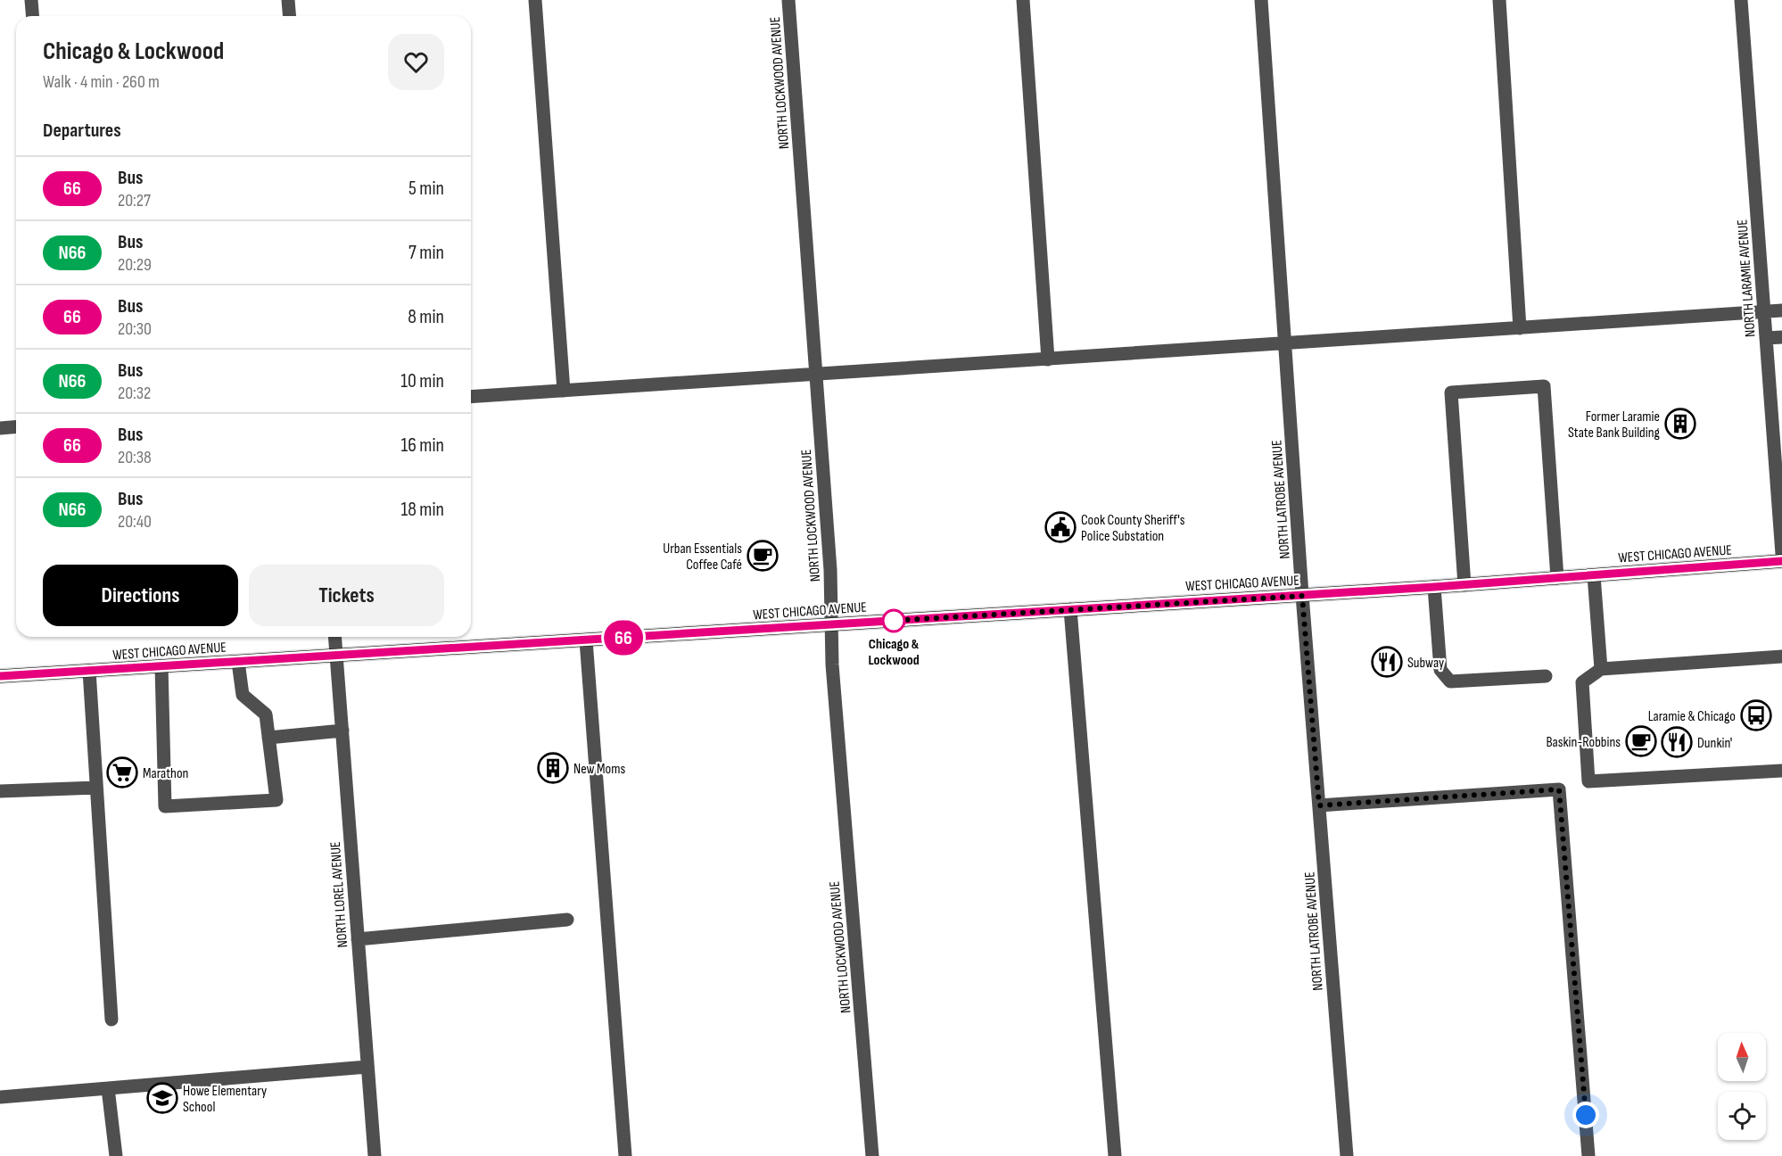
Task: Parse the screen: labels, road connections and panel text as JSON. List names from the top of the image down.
{
  "streets": {
    "main road": ["WEST CHICAGO AVENUE"],
    "street": [
      "NORTH LOCKWOOD AVENUE",
      "NORTH LARAMIE AVENUE",
      "NORTH LATROBE AVENUE",
      "NORTH LOREL AVENUE"
    ]
  },
  "crossings": [
    ["NORTH LOCKWOOD AVENUE", "WEST CHICAGO AVENUE"],
    ["NORTH LATROBE AVENUE", "WEST CHICAGO AVENUE"],
    ["WEST CHICAGO AVENUE", "NORTH LOREL AVENUE"]
  ],
  "places": {
    "building": ["Former Laramie State Bank Building", "New Moms"],
    "public building": ["Cook County Sheriff's Police Substation"],
    "cafe": ["Urban Essentials Coffee Café", "Baskin-Robbins"],
    "other": ["Chicago & Lockwood"],
    "restaurant": ["Subway", "Dunkin'"],
    "bus stop": ["Laramie & Chicago"],
    "supermarket": ["Marathon"],
    "school or university": ["Howe Elementary School"]
  },
  "lines": ["bus line 66"],
  "north": "top",
  "page": {
    "on_map": "66",
    "heading": [
      ["Chicago & Lockwood", "Walk · 4 min · 260 m"],
      "Departures"
    ],
    "list": [
      {
        "mark": "66",
        "name": "Bus",
        "note": "20:27",
        "value": "5 min"
      },
      {
        "mark": "N66",
        "name": "Bus",
        "note": "20:29",
        "value": "7 min"
      },
      {
        "mark": "66",
        "name": "Bus",
        "note": "20:30",
        "value": "8 min"
      },
      {
        "mark": "N66",
        "name": "Bus",
        "note": "20:32",
        "value": "10 min"
      },
      {
        "mark": "66",
        "name": "Bus",
        "note": "20:38",
        "value": "16 min"
      },
      {
        "mark": "N66",
        "name": "Bus",
        "note": "20:40",
        "value": "18 min"
      }
    ],
    "buttons": ["Directions", "Tickets"]
  }
}
